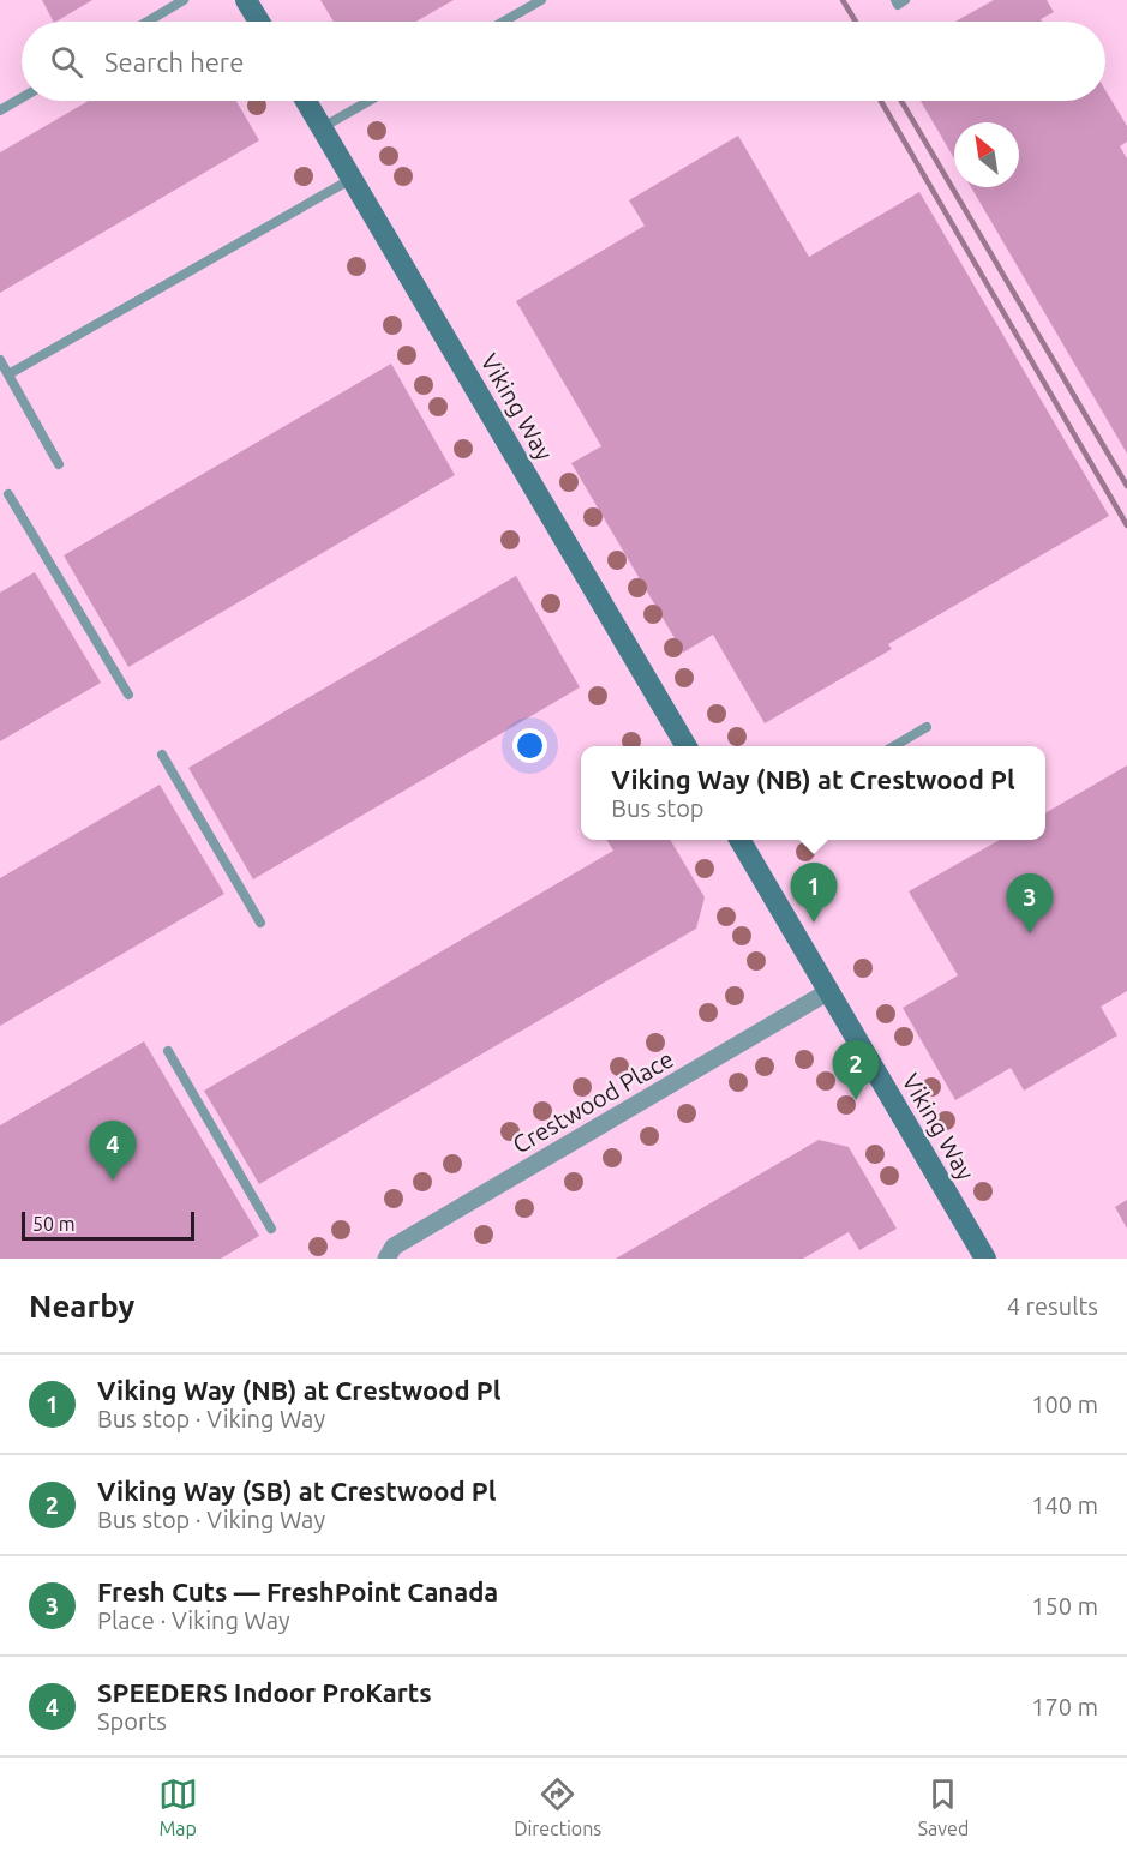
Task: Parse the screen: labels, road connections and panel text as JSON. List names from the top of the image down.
{
  "streets": {
    "street": ["Viking Way", "Crestwood Place"]
  },
  "crossings": [
    ["Viking Way", "Crestwood Place"]
  ],
  "scale_bar": "50 m",
  "north": "top left",
  "page": {
    "search": "Search here",
    "popup": ["Viking Way (NB) at Crestwood Pl", "Bus stop"],
    "pins": [
      "1",
      "3",
      "2",
      "4"
    ],
    "scale": "50 m",
    "heading": ["Nearby", "4 results"],
    "list": [
      {
        "mark": "1",
        "name": "Viking Way (NB) at Crestwood Pl",
        "note": "Bus stop · Viking Way",
        "value": "100 m"
      },
      {
        "mark": "2",
        "name": "Viking Way (SB) at Crestwood Pl",
        "note": "Bus stop · Viking Way",
        "value": "140 m"
      },
      {
        "mark": "3",
        "name": "Fresh Cuts — FreshPoint Canada",
        "note": "Place · Viking Way",
        "value": "150 m"
      },
      {
        "mark": "4",
        "name": "SPEEDERS Indoor ProKarts",
        "note": "Sports",
        "value": "170 m"
      }
    ],
    "nav": ["Map", "Directions", "Saved"]
  }
}
